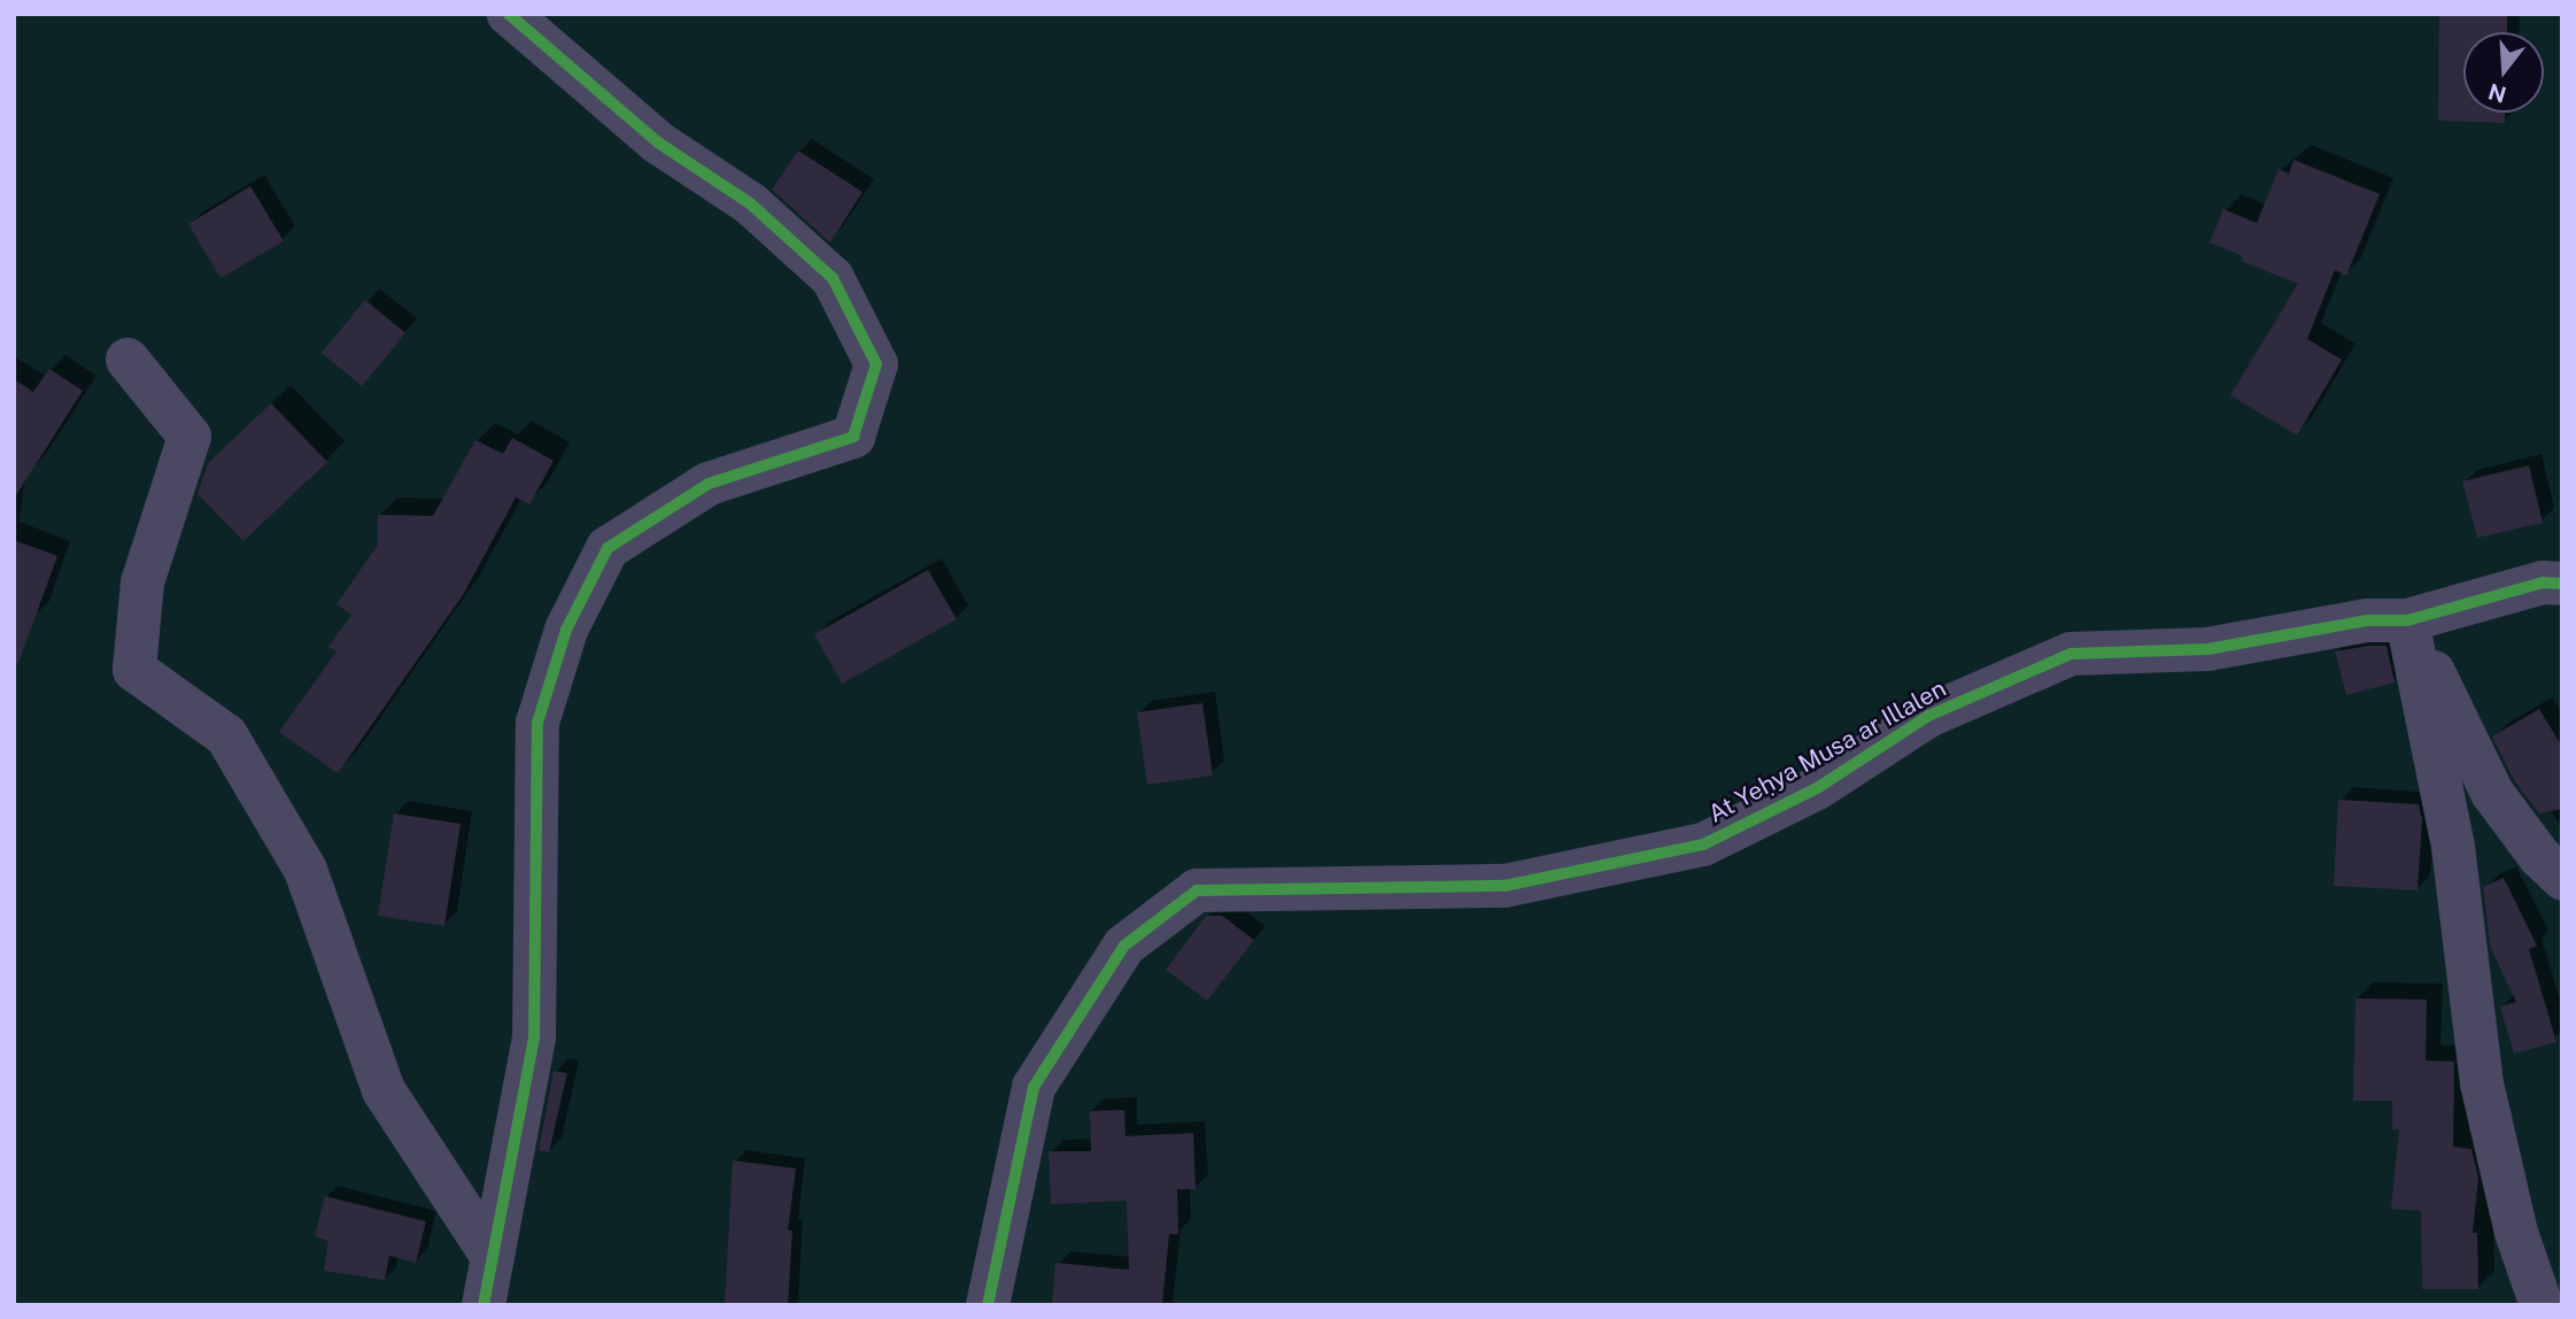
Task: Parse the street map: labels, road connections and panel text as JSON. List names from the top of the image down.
{
  "streets": {
    "street": ["At Yeḥya Musa ar Illalen"]
  },
  "north": "bottom"
}
